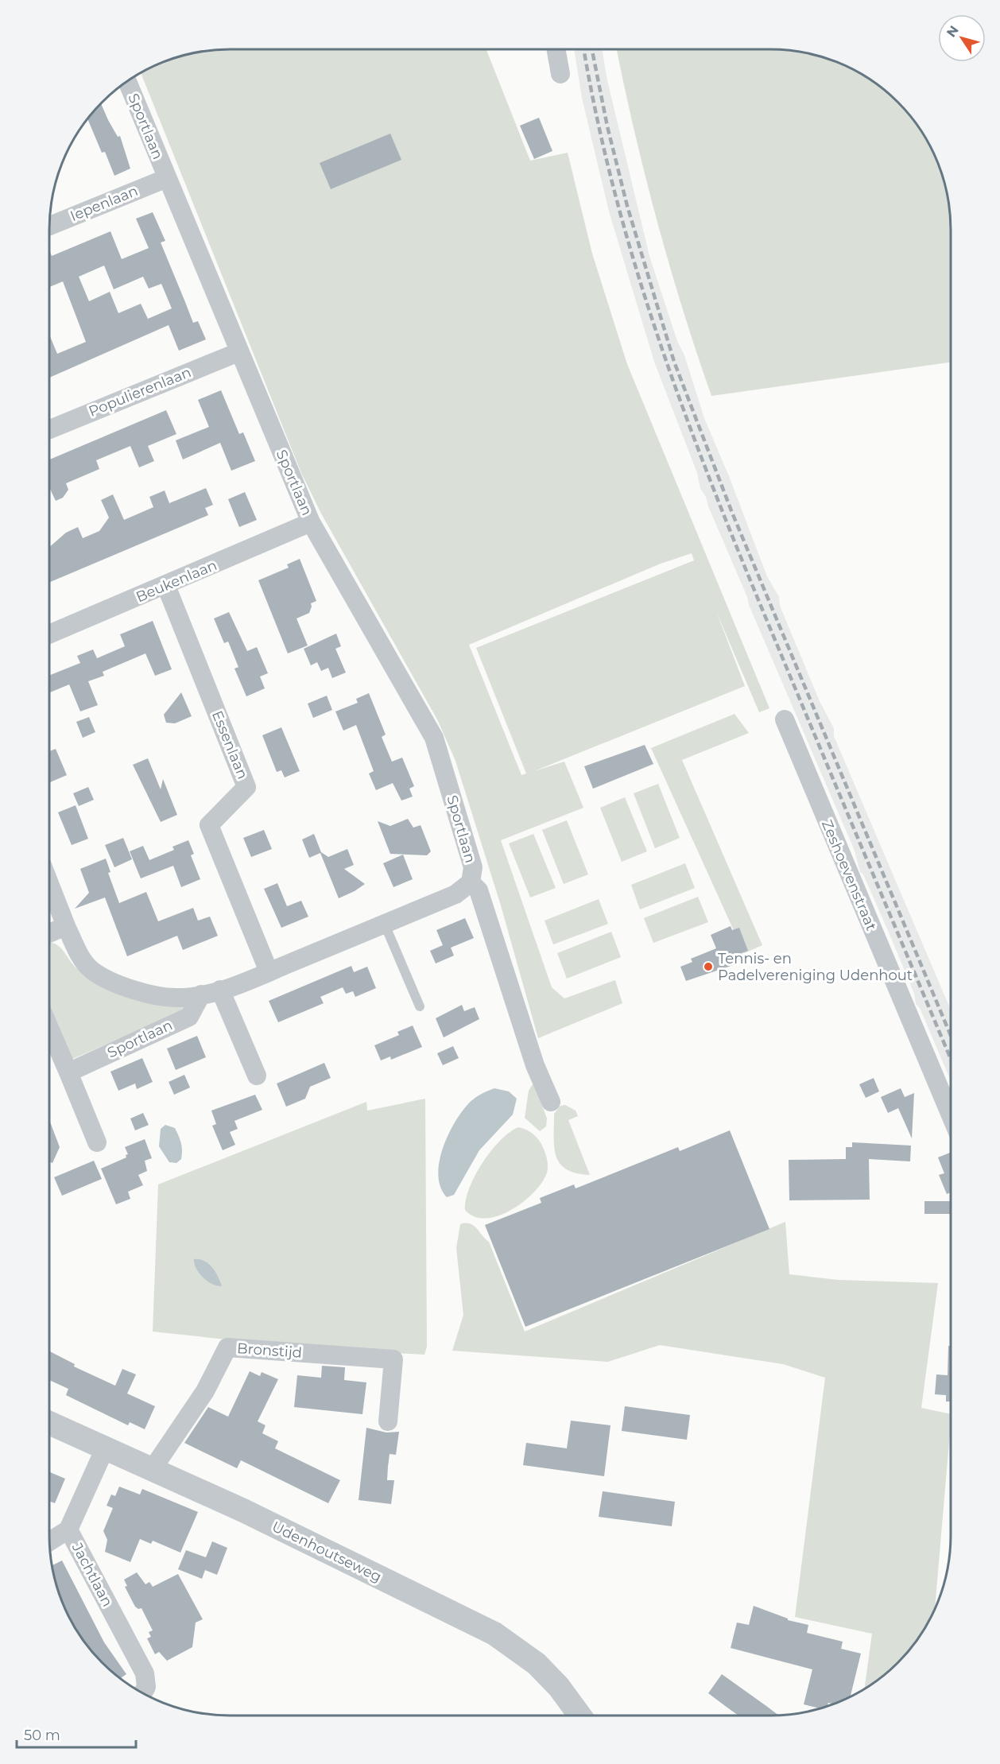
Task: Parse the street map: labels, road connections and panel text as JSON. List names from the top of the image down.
{
  "streets": {
    "street": [
      "Sportlaan",
      "Iepenlaan",
      "Populierenlaan",
      "Beukenlaan",
      "Essenlaan",
      "Zeshoevenstraat",
      "Bronstijd",
      "Udenhoutseweg",
      "Jachtlaan"
    ]
  },
  "crossings": [
    ["Sportlaan", "Iepenlaan"],
    ["Sportlaan", "Populierenlaan"],
    ["Sportlaan", "Beukenlaan"],
    ["Sportlaan", "Essenlaan"],
    ["Beukenlaan", "Essenlaan"],
    ["Bronstijd", "Udenhoutseweg"],
    ["Udenhoutseweg", "Jachtlaan"]
  ],
  "places": ["Tennis- en Padelvereniging Udenhout"],
  "scale_bar": "50 m",
  "north": "top left"
}
